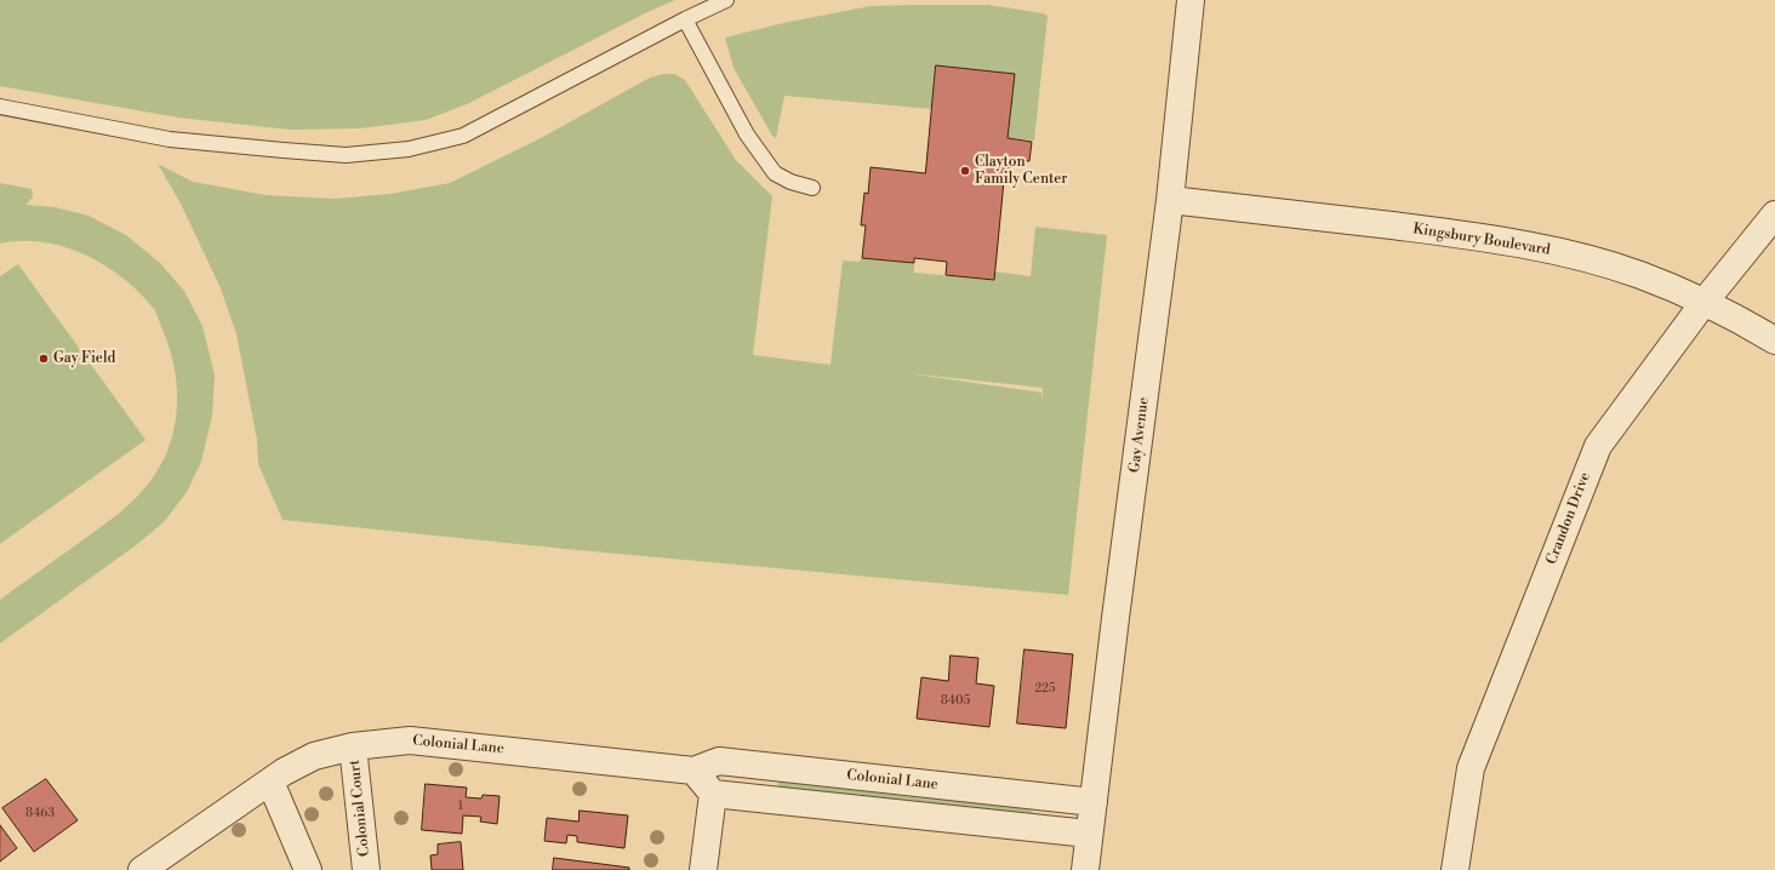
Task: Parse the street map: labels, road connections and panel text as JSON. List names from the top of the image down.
{
  "streets": {
    "street": [
      "Kingsbury Boulevard",
      "Gay Avenue",
      "Crandon Drive",
      "Colonial Lane",
      "Colonial Court"
    ]
  },
  "crossings": [
    ["Kingsbury Boulevard", "Gay Avenue"],
    ["Kingsbury Boulevard", "Crandon Drive"],
    ["Gay Avenue", "Colonial Lane"],
    ["Colonial Lane", "Colonial Court"]
  ],
  "places": ["Clayton Family Center", "Gay Field"],
  "house_numbers": [
    "225",
    "8405",
    "1",
    "8463"
  ]
}
